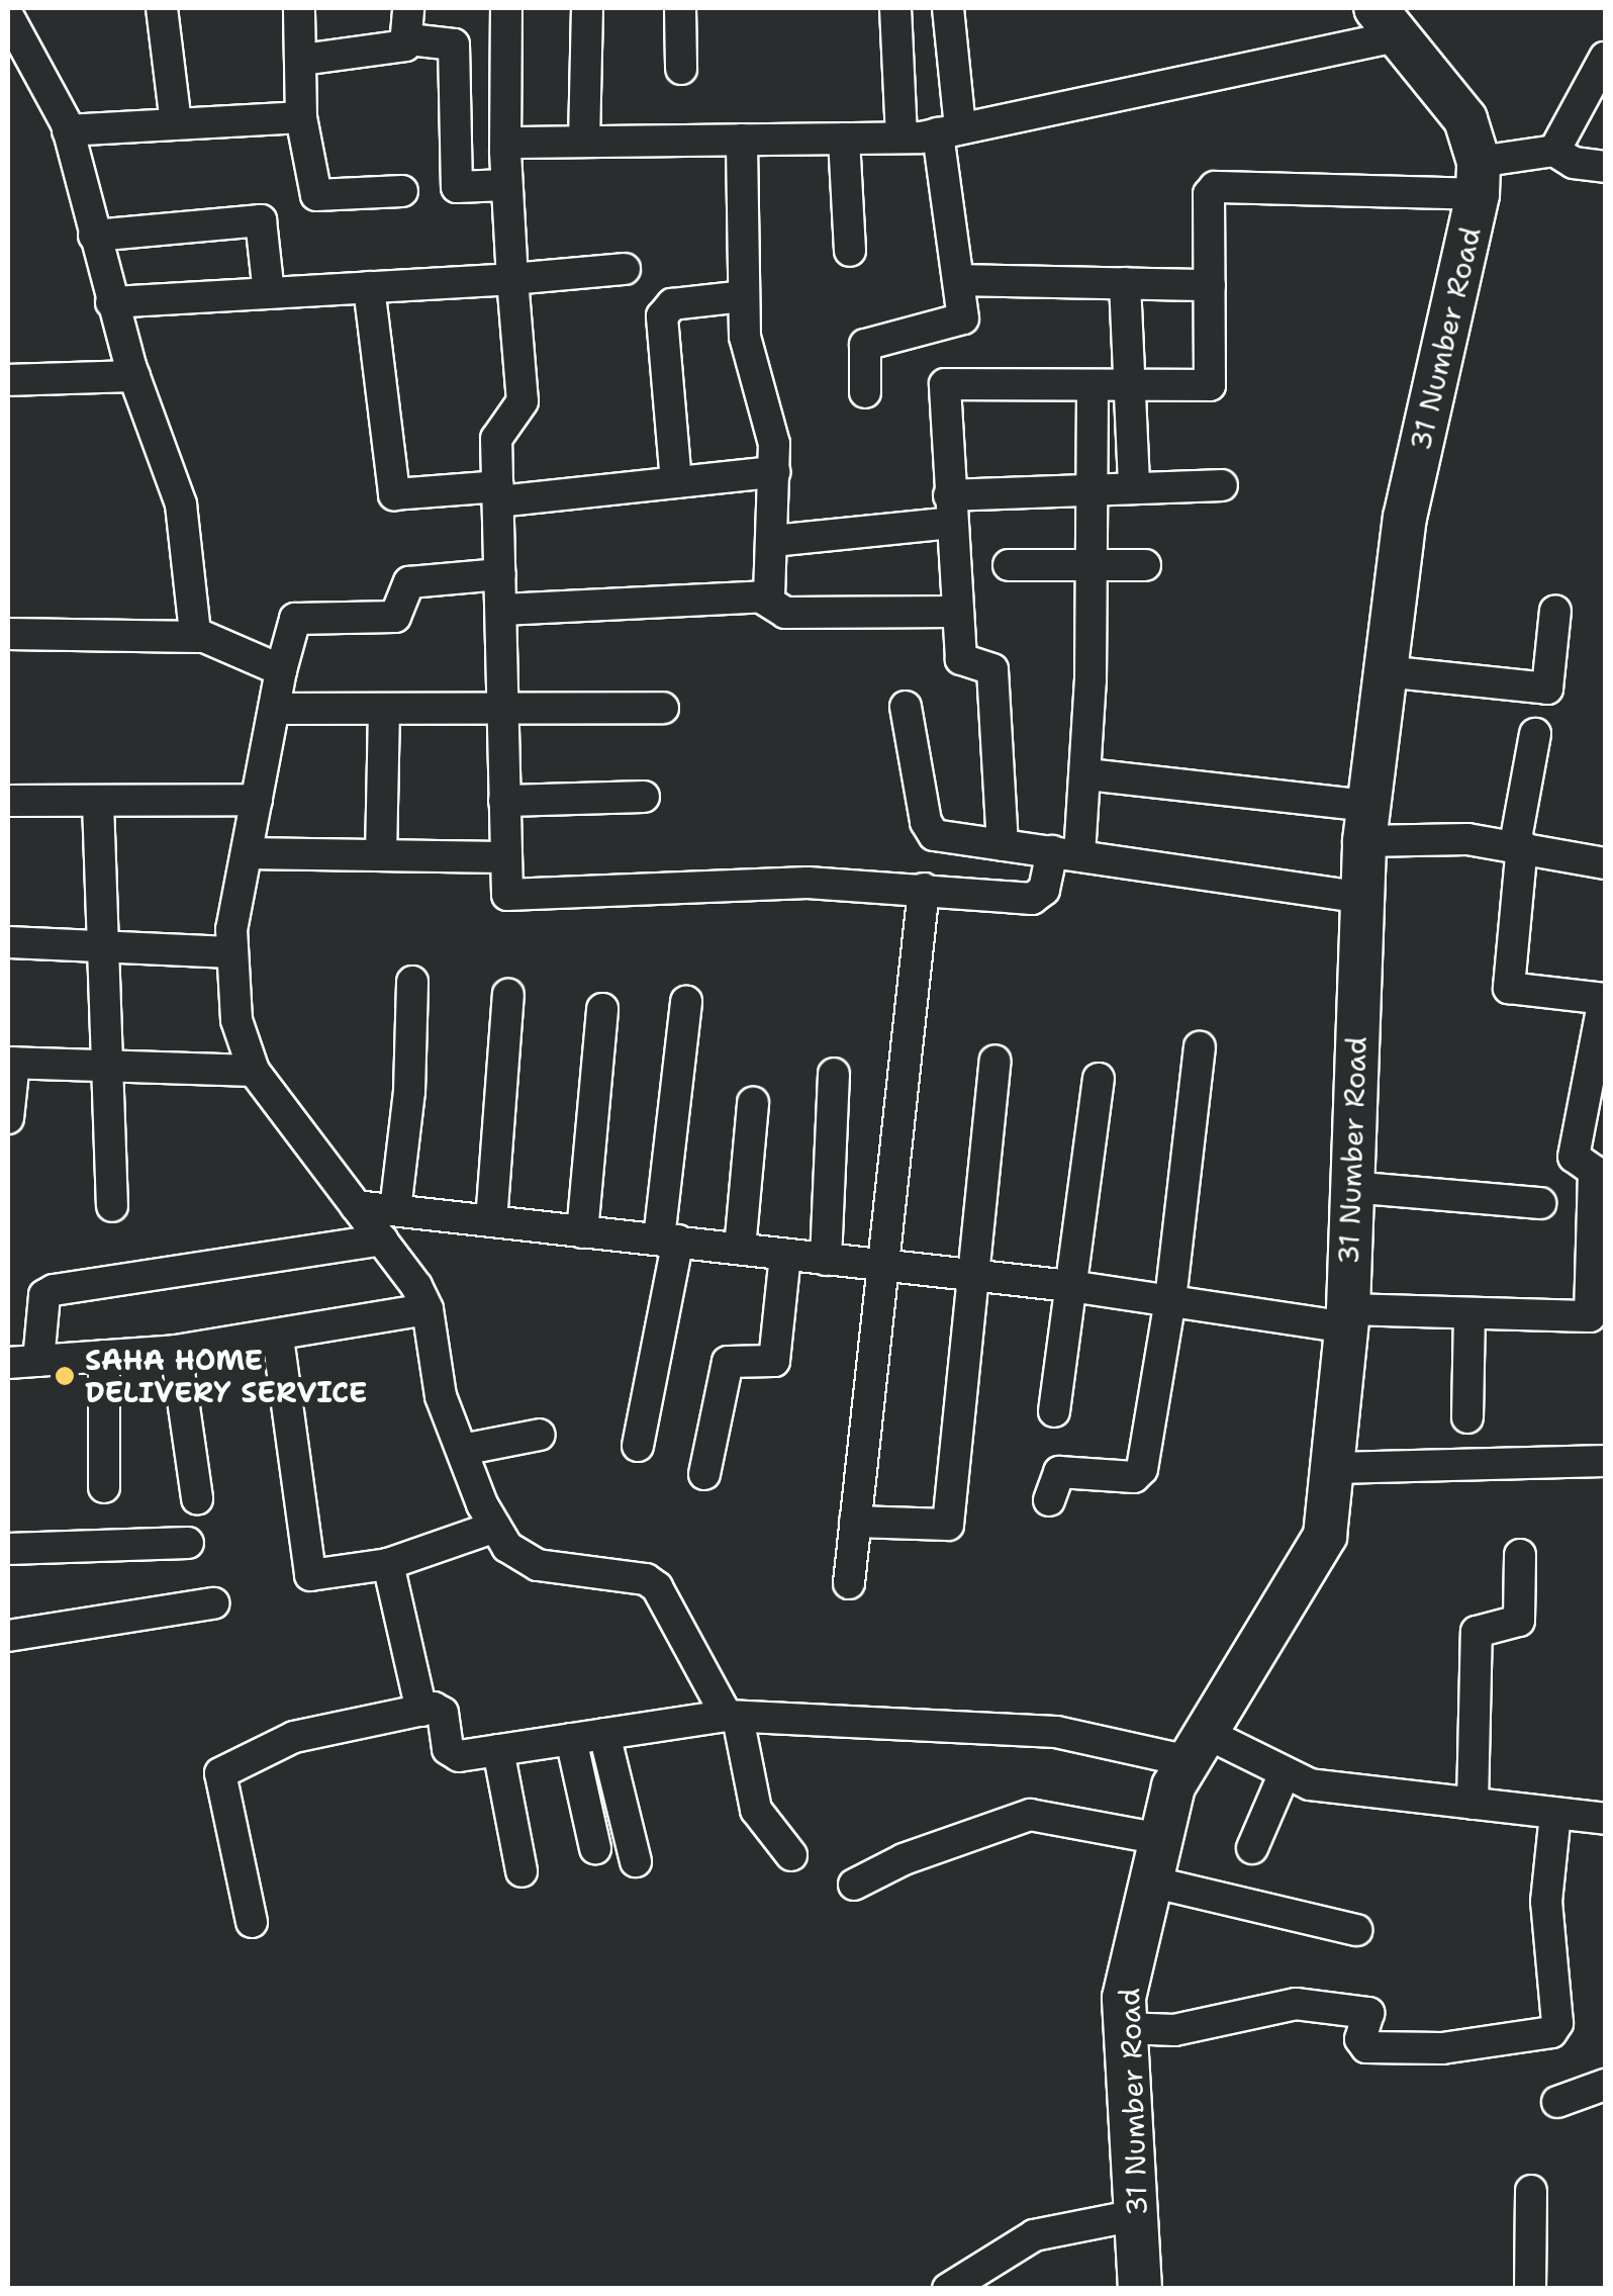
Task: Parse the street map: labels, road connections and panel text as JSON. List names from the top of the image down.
{
  "streets": {
    "main road": ["31 Number Road"]
  },
  "places": ["SAHA HOME DELIVERY SERVICE"]
}
